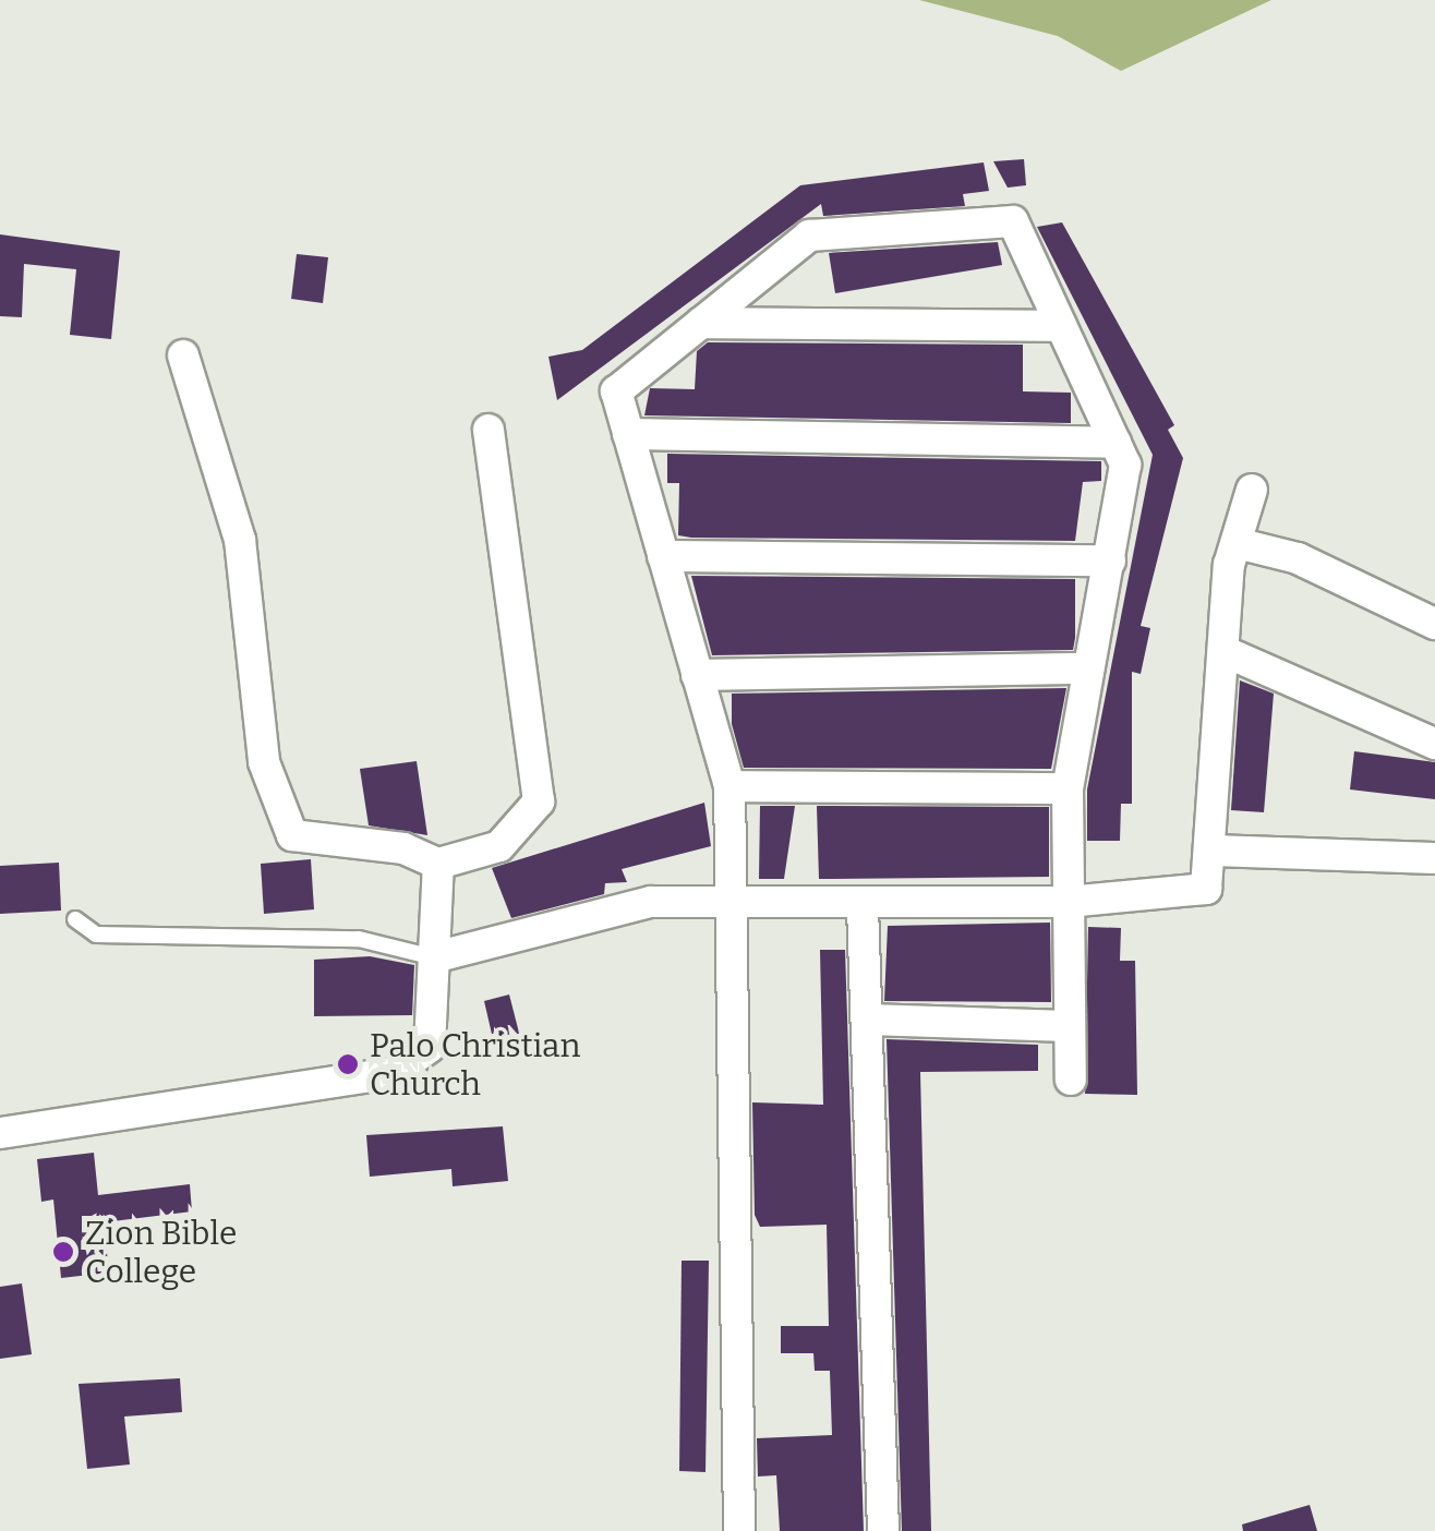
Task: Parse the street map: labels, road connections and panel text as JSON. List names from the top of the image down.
{
  "places": ["Palo Christian Church", "Zion Bible College"]
}
